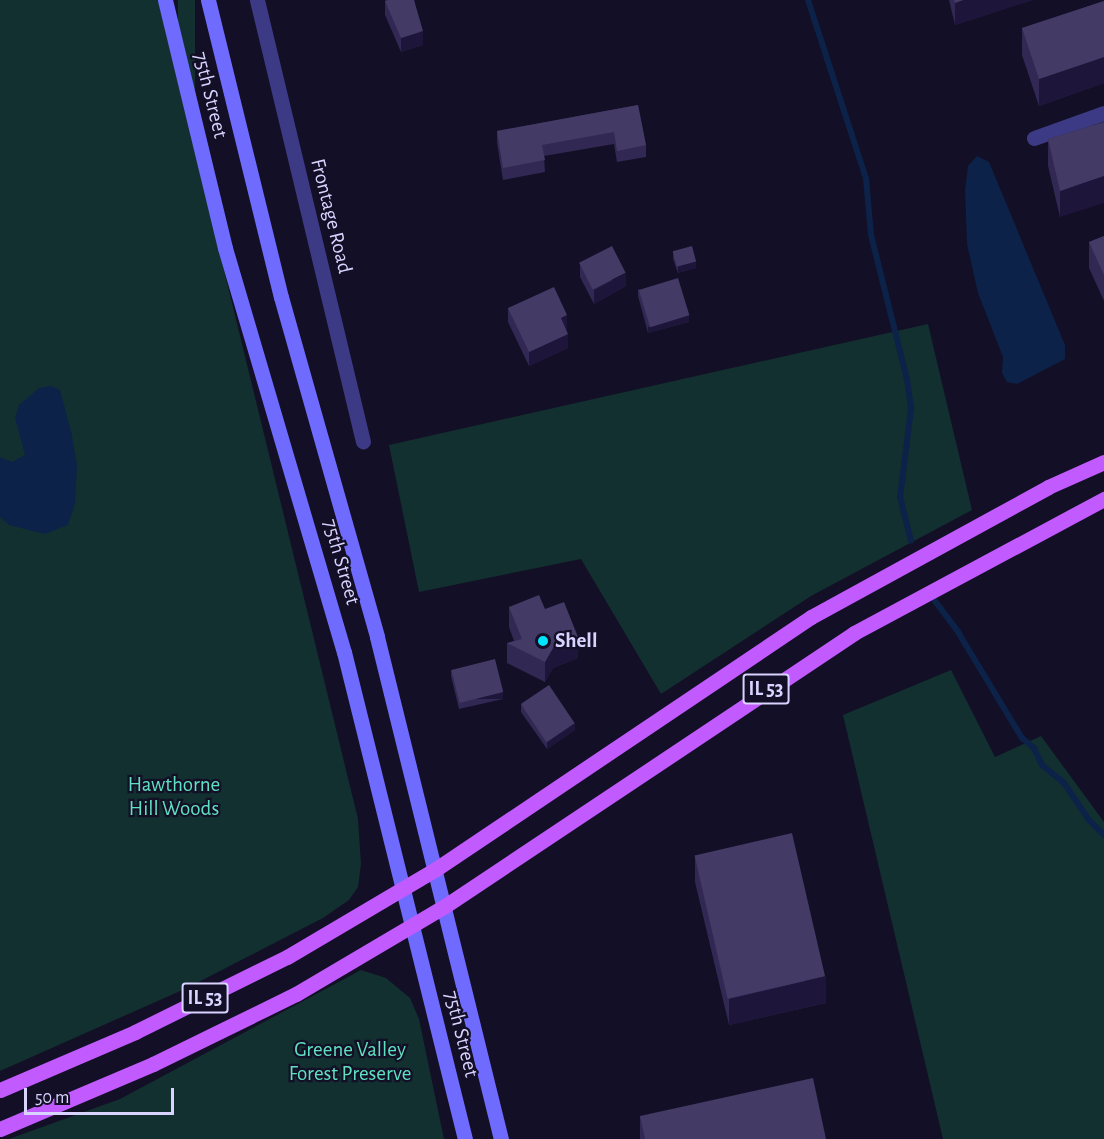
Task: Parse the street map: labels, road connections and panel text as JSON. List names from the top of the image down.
{
  "streets": {
    "main road": ["75th Street", "IL 53"],
    "street": ["Frontage Road"]
  },
  "crossings": [
    ["75th Street", "IL 53"]
  ],
  "parks": ["Hawthorne Hill Woods", "Greene Valley Forest Preserve"],
  "places": ["Shell"],
  "scale_bar": "50 m"
}
